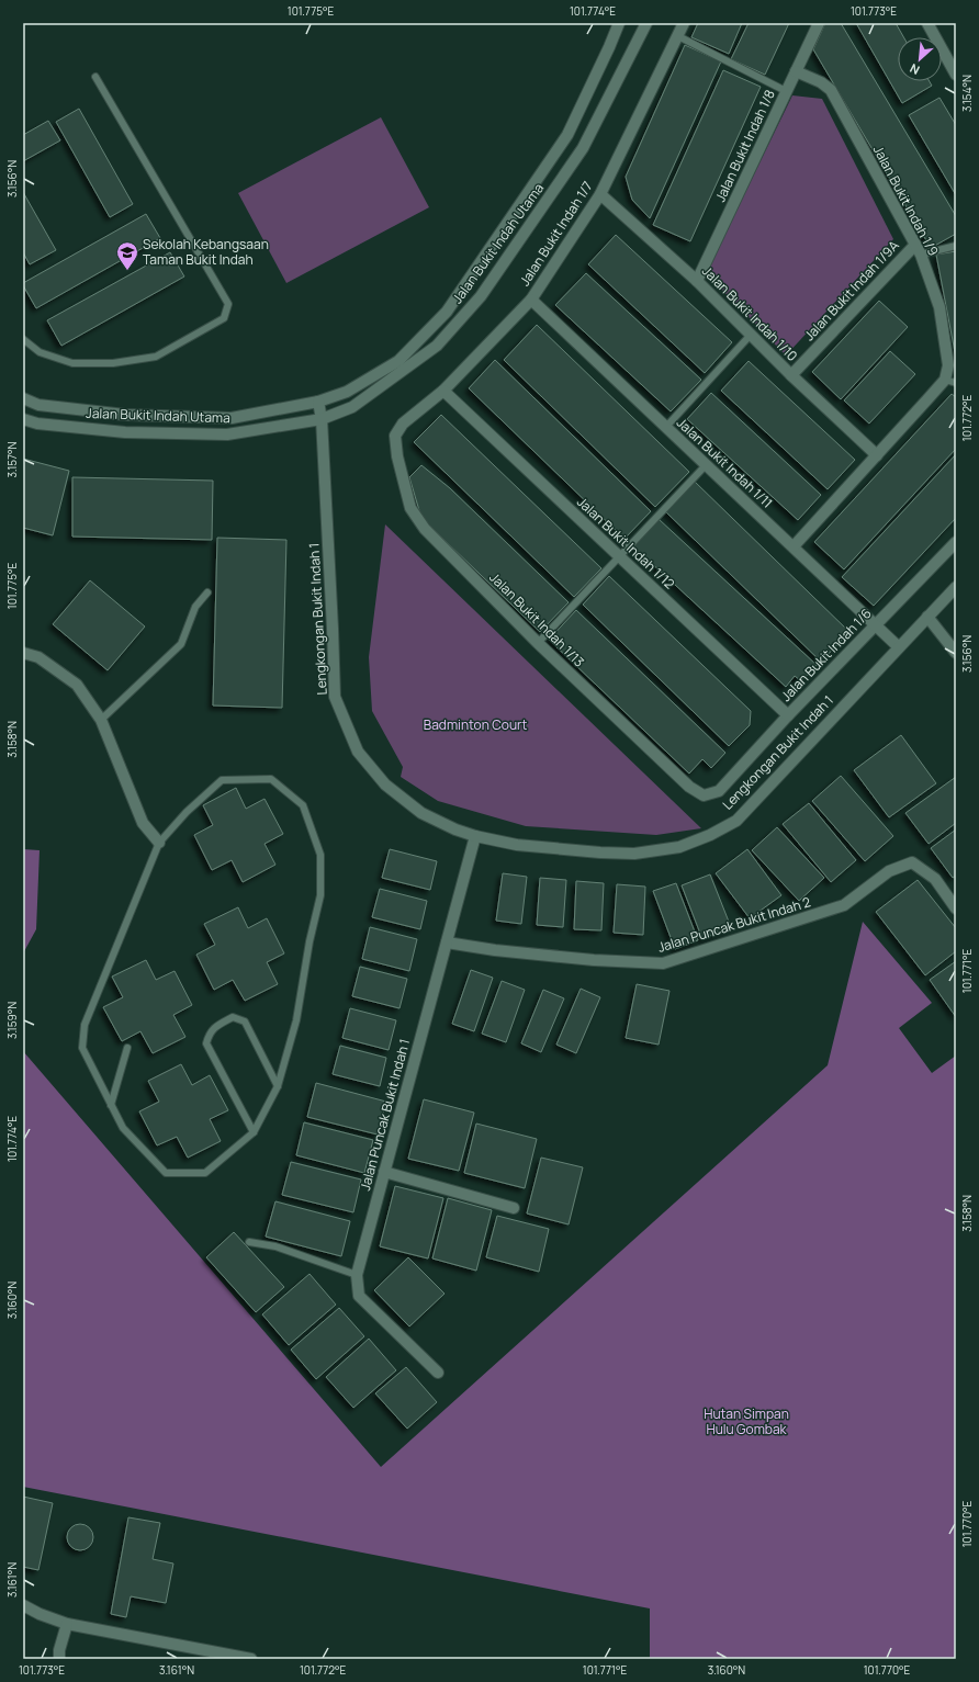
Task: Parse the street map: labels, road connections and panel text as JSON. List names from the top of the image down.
{
  "streets": {
    "street": [
      "Jalan Bukit Indah 1/8",
      "Jalan Bukit Indah 1/9",
      "Jalan Bukit Indah 1/7",
      "Jalan Bukit Indah Utama",
      "Jalan Bukit Indah 1/9A",
      "Jalan Bukit Indah 1/10",
      "Jalan Bukit Indah 1/11",
      "Jalan Bukit Indah 1/12",
      "Lengkongan Bukit Indah 1",
      "Jalan Bukit Indah 1/13",
      "Jalan Bukit Indah 1/6",
      "Jalan Puncak Bukit Indah 2",
      "Jalan Puncak Bukit Indah 1"
    ]
  },
  "crossings": [
    ["Jalan Bukit Indah 1/8", "Jalan Bukit Indah 1/9"],
    ["Jalan Bukit Indah 1/8", "Jalan Bukit Indah 1/10"],
    ["Jalan Bukit Indah 1/9", "Jalan Bukit Indah 1/9A"],
    ["Jalan Bukit Indah 1/7", "Jalan Bukit Indah 1/10"],
    ["Jalan Bukit Indah 1/7", "Jalan Bukit Indah 1/11"],
    ["Jalan Bukit Indah 1/7", "Jalan Bukit Indah 1/12"],
    ["Jalan Bukit Indah 1/7", "Jalan Bukit Indah 1/13"],
    ["Jalan Bukit Indah Utama", "Lengkongan Bukit Indah 1"],
    ["Jalan Bukit Indah 1/9A", "Jalan Bukit Indah 1/10"],
    ["Jalan Bukit Indah 1/11", "Lengkongan Bukit Indah 1"],
    ["Jalan Bukit Indah 1/11", "Jalan Bukit Indah 1/6"],
    ["Jalan Bukit Indah 1/12", "Jalan Bukit Indah 1/6"],
    ["Lengkongan Bukit Indah 1", "Jalan Puncak Bukit Indah 1"],
    ["Jalan Bukit Indah 1/13", "Jalan Bukit Indah 1/6"],
    ["Jalan Puncak Bukit Indah 2", "Jalan Puncak Bukit Indah 1"]
  ],
  "parks": ["Badminton Court", "Hutan Simpan Hulu Gombak"],
  "places": {
    "school or university": ["Sekolah Kebangsaan Taman Bukit Indah"]
  },
  "north": "bottom left",
  "coordinates": [
    "101.775°E",
    "101.774°E",
    "101.773°E",
    "3.154°N",
    "3.156°N",
    "101.772°E",
    "3.157°N",
    "3.158°N",
    "101.771°E",
    "3.159°N",
    "3.160°N",
    "101.770°E",
    "3.161°N"
  ]
}
